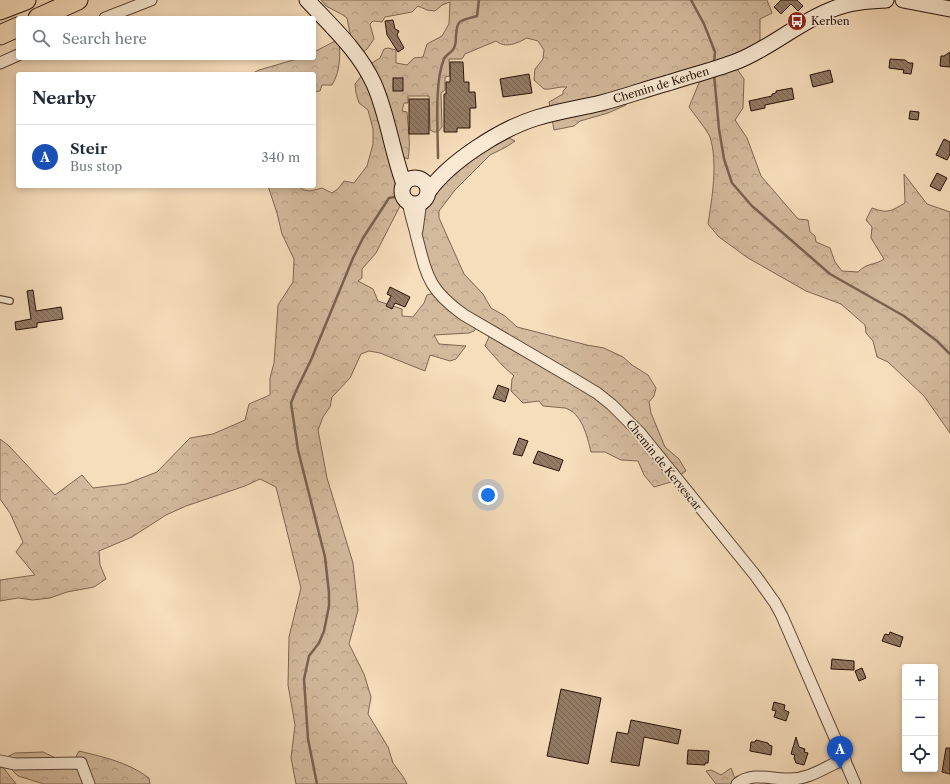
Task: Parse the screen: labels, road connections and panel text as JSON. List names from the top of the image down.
{
  "streets": {
    "street": ["Chemin de Kerben", "Chemin de Kervescar"]
  },
  "crossings": [
    ["Chemin de Kerben", "Chemin de Kervescar"]
  ],
  "places": {
    "bus stop": ["Kerben"]
  },
  "page": {
    "search": "Search here",
    "heading": "Nearby",
    "list": [
      {
        "mark": "A",
        "name": "Steir",
        "note": "Bus stop",
        "value": "340 m"
      }
    ],
    "map_buttons": ["+", "−"],
    "pins": "A"
  }
}
